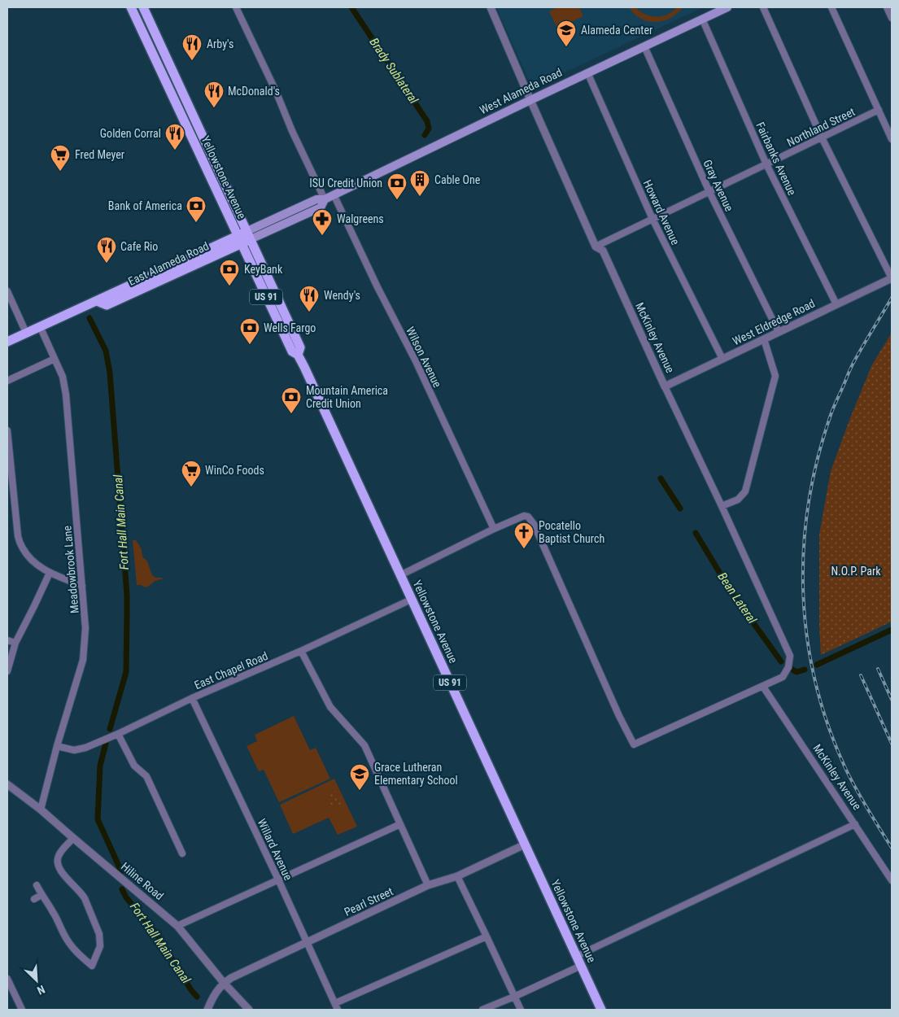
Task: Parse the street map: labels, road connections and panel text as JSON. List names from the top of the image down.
{
  "streets": {
    "main road": [
      "West Alameda Road",
      "Yellowstone Avenue",
      "East Alameda Road",
      "US 91"
    ],
    "street": [
      "Northland Street",
      "Fairbanks Avenue",
      "Gray Avenue",
      "Howard Avenue",
      "West Eldredge Road",
      "McKinley Avenue",
      "Wilson Avenue",
      "Meadowbrook Lane",
      "East Chapel Road",
      "Willard Avenue",
      "Hiline Road",
      "Pearl Street"
    ]
  },
  "crossings": [
    ["West Alameda Road", "Fairbanks Avenue"],
    ["West Alameda Road", "Yellowstone Avenue"],
    ["West Alameda Road", "Gray Avenue"],
    ["West Alameda Road", "Howard Avenue"],
    ["West Alameda Road", "East Alameda Road"],
    ["West Alameda Road", "McKinley Avenue"],
    ["West Alameda Road", "Wilson Avenue"],
    ["Northland Street", "Fairbanks Avenue"],
    ["Northland Street", "Gray Avenue"],
    ["Northland Street", "Howard Avenue"],
    ["Northland Street", "McKinley Avenue"],
    ["Fairbanks Avenue", "West Eldredge Road"],
    ["Yellowstone Avenue", "East Alameda Road"],
    ["Yellowstone Avenue", "East Chapel Road"],
    ["Yellowstone Avenue", "Pearl Street"],
    ["Gray Avenue", "West Eldredge Road"],
    ["Howard Avenue", "West Eldredge Road"],
    ["East Alameda Road", "Meadowbrook Lane"],
    ["West Eldredge Road", "McKinley Avenue"],
    ["Meadowbrook Lane", "East Chapel Road"],
    ["Meadowbrook Lane", "Hiline Road"],
    ["East Chapel Road", "Willard Avenue"],
    ["Willard Avenue", "Pearl Street"],
    ["Hiline Road", "Pearl Street"]
  ],
  "water": ["Brady Sublateral", "Fort Hall Main Canal", "Bean Lateral"],
  "parks": ["N.O.P. Park"],
  "places": {
    "school or university": ["Alameda Center", "Grace Lutheran Elementary School"],
    "restaurant": [
      "Arby's",
      "McDonald's",
      "Golden Corral",
      "Cafe Rio",
      "Wendy's"
    ],
    "supermarket": ["Fred Meyer", "WinCo Foods"],
    "building": ["Cable One"],
    "bank": [
      "ISU Credit Union",
      "Bank of America",
      "KeyBank",
      "Wells Fargo",
      "Mountain America Credit Union"
    ],
    "pharmacy": ["Walgreens"],
    "church": ["Pocatello Baptist Church"]
  },
  "north": "bottom right"
}
